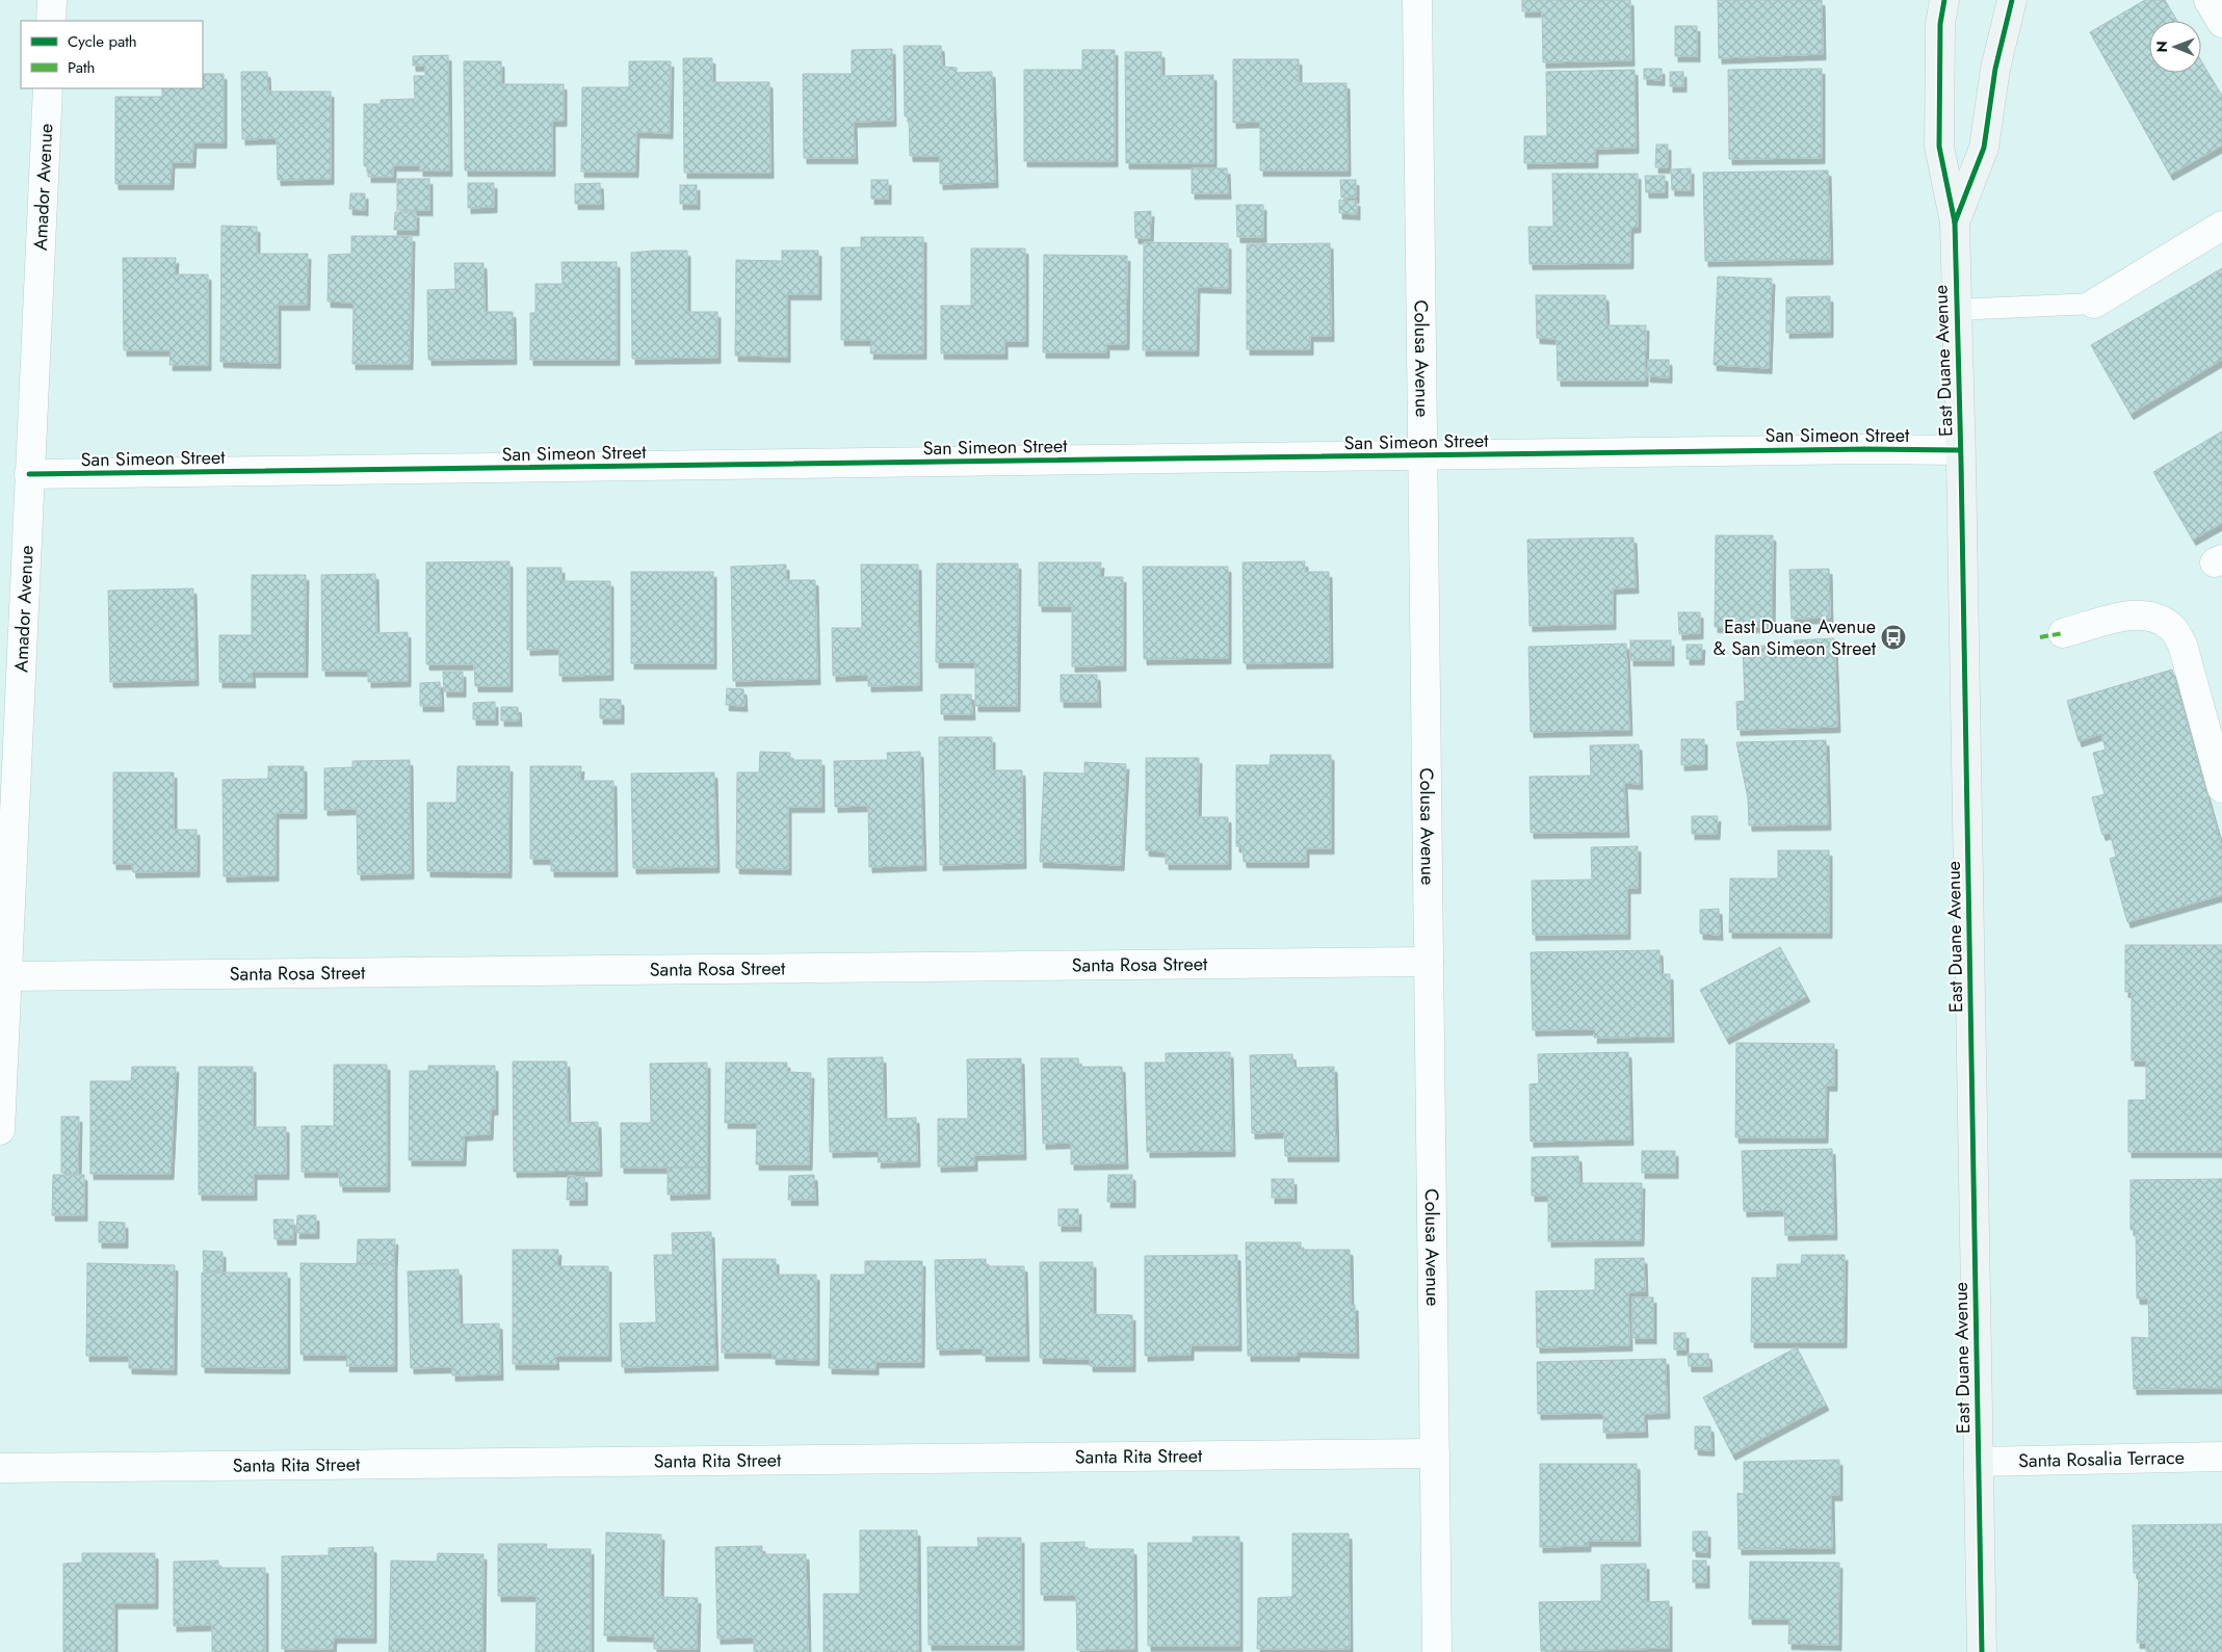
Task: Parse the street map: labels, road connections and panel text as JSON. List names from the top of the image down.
{
  "streets": {
    "main road": ["East Duane Avenue"],
    "street": [
      "Amador Avenue",
      "Colusa Avenue",
      "San Simeon Street",
      "Santa Rosa Street",
      "Santa Rita Street",
      "Santa Rosalia Terrace"
    ]
  },
  "crossings": [
    ["Amador Avenue", "San Simeon Street"],
    ["Amador Avenue", "Santa Rosa Street"],
    ["Colusa Avenue", "San Simeon Street"],
    ["Colusa Avenue", "Santa Rosa Street"],
    ["Colusa Avenue", "Santa Rita Street"],
    ["East Duane Avenue", "San Simeon Street"],
    ["East Duane Avenue", "Santa Rosalia Terrace"]
  ],
  "places": {
    "bus stop": ["East Duane Avenue & San Simeon Street"]
  },
  "legend": ["Cycle path", "Path"],
  "north": "left"
}
